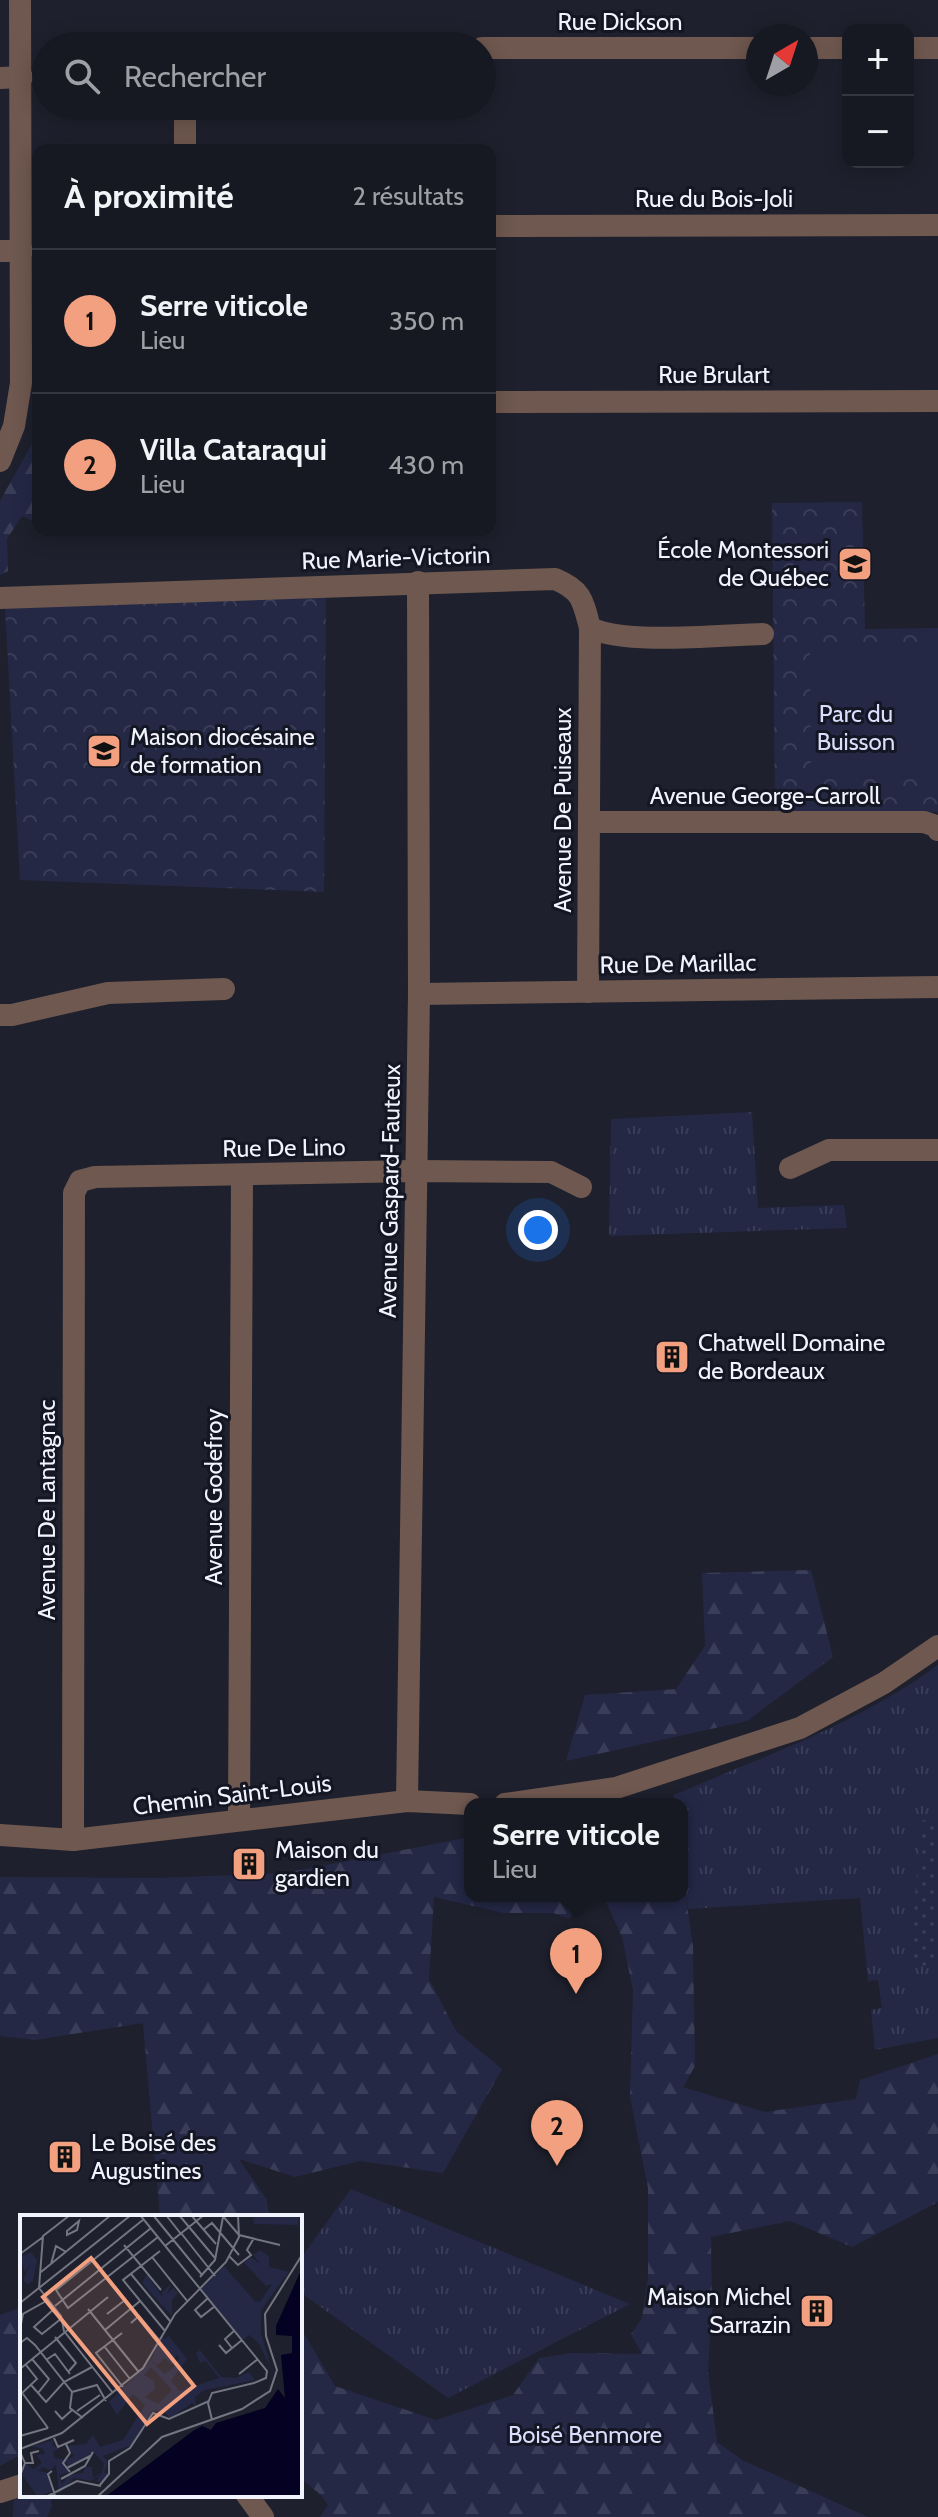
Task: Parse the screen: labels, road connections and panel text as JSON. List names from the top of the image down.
{
  "streets": {
    "street": [
      "Rue Dickson",
      "Rue du Bois-Joli",
      "Rue Brulart",
      "Rue Marie-Victorin",
      "Avenue George-Carroll",
      "Avenue De Puiseaux",
      "Rue De Marillac",
      "Rue De Lino",
      "Avenue Gaspard-Fauteux",
      "Avenue Godefroy",
      "Avenue De Lantagnac",
      "Chemin Saint-Louis"
    ]
  },
  "crossings": [
    ["Rue Marie-Victorin", "Avenue De Puiseaux"],
    ["Rue Marie-Victorin", "Avenue Gaspard-Fauteux"],
    ["Avenue George-Carroll", "Avenue De Puiseaux"],
    ["Avenue De Puiseaux", "Rue De Marillac"],
    ["Rue De Marillac", "Avenue Gaspard-Fauteux"],
    ["Rue De Lino", "Avenue Gaspard-Fauteux"],
    ["Rue De Lino", "Avenue Godefroy"],
    ["Rue De Lino", "Avenue De Lantagnac"],
    ["Avenue Gaspard-Fauteux", "Chemin Saint-Louis"],
    ["Avenue Godefroy", "Chemin Saint-Louis"],
    ["Avenue De Lantagnac", "Chemin Saint-Louis"]
  ],
  "parks": ["Parc du Buisson", "Boisé Benmore"],
  "places": {
    "school or university": ["École Montessori de Québec", "Maison diocésaine de formation"],
    "building": [
      "Chatwell Domaine de Bordeaux",
      "Maison du gardien",
      "Le Boisé des Augustines",
      "Maison Michel Sarrazin"
    ]
  },
  "north": "top right",
  "page": {
    "map_buttons": ["+", "−"],
    "search": "Rechercher",
    "heading": ["À proximité", "2 résultats"],
    "list": [
      {
        "mark": "1",
        "name": "Serre viticole",
        "note": "Lieu",
        "value": "350 m"
      },
      {
        "mark": "2",
        "name": "Villa Cataraqui",
        "note": "Lieu",
        "value": "430 m"
      }
    ],
    "popup": ["Serre viticole", "Lieu"],
    "pins": ["1", "2"]
  }
}
